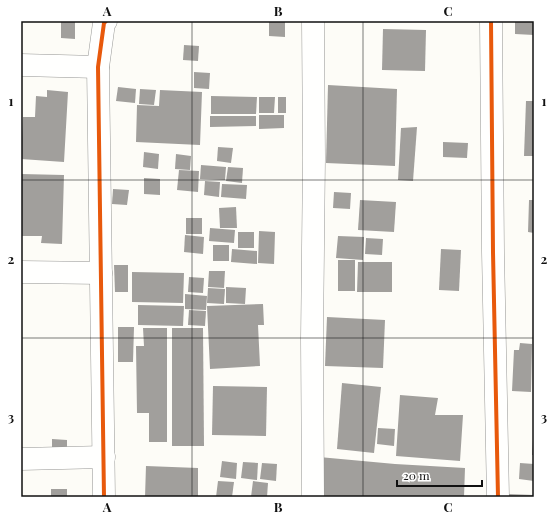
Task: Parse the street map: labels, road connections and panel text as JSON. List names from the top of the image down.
{
  "scale_bar": "20 m",
  "grid": {
    "columns": ["A", "B", "C"],
    "rows": ["1", "2", "3"]
  }
}
